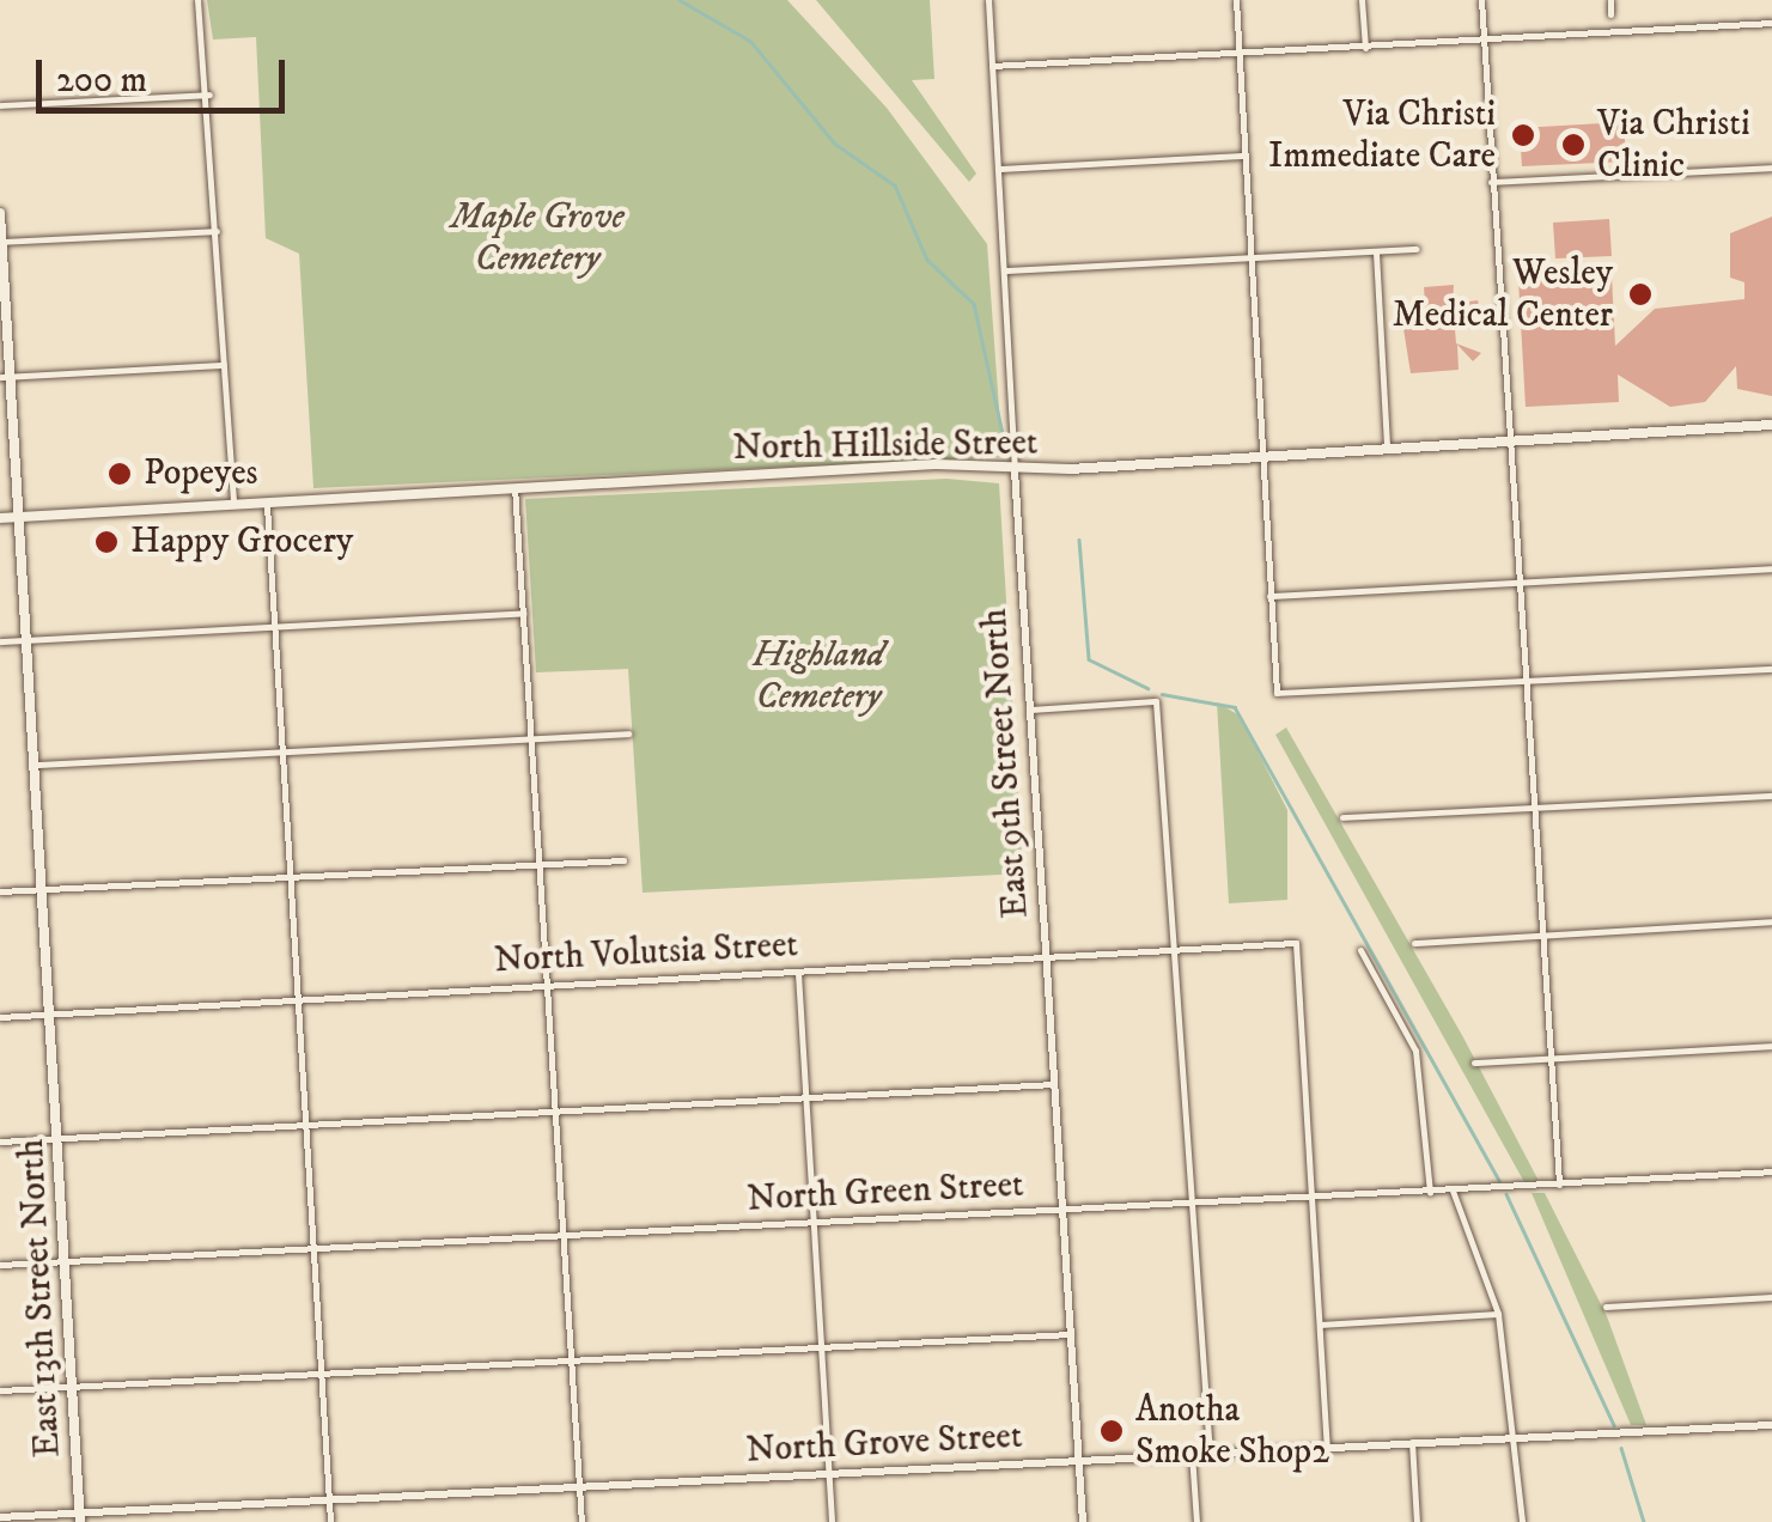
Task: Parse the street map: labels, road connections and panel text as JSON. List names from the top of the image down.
{
  "streets": {
    "main road": ["North Hillside Street", "East 13th Street North"],
    "street": [
      "East 9th Street North",
      "North Volutsia Street",
      "North Green Street",
      "North Grove Street"
    ]
  },
  "crossings": [
    ["North Hillside Street", "East 9th Street North"],
    ["North Hillside Street", "East 13th Street North"],
    ["East 9th Street North", "North Volutsia Street"],
    ["East 9th Street North", "North Green Street"],
    ["East 9th Street North", "North Grove Street"],
    ["North Volutsia Street", "North Green Street"],
    ["North Volutsia Street", "East 13th Street North"],
    ["North Green Street", "East 13th Street North"],
    ["East 13th Street North", "North Grove Street"]
  ],
  "parks": ["Maple Grove Cemetery", "Highland Cemetery"],
  "places": [
    "Via Christi Immediate Care",
    "Via Christi Clinic",
    "Wesley Medical Center",
    "Popeyes",
    "Happy Grocery",
    "Anotha Smoke Shop2"
  ],
  "scale_bar": "200 m"
}
